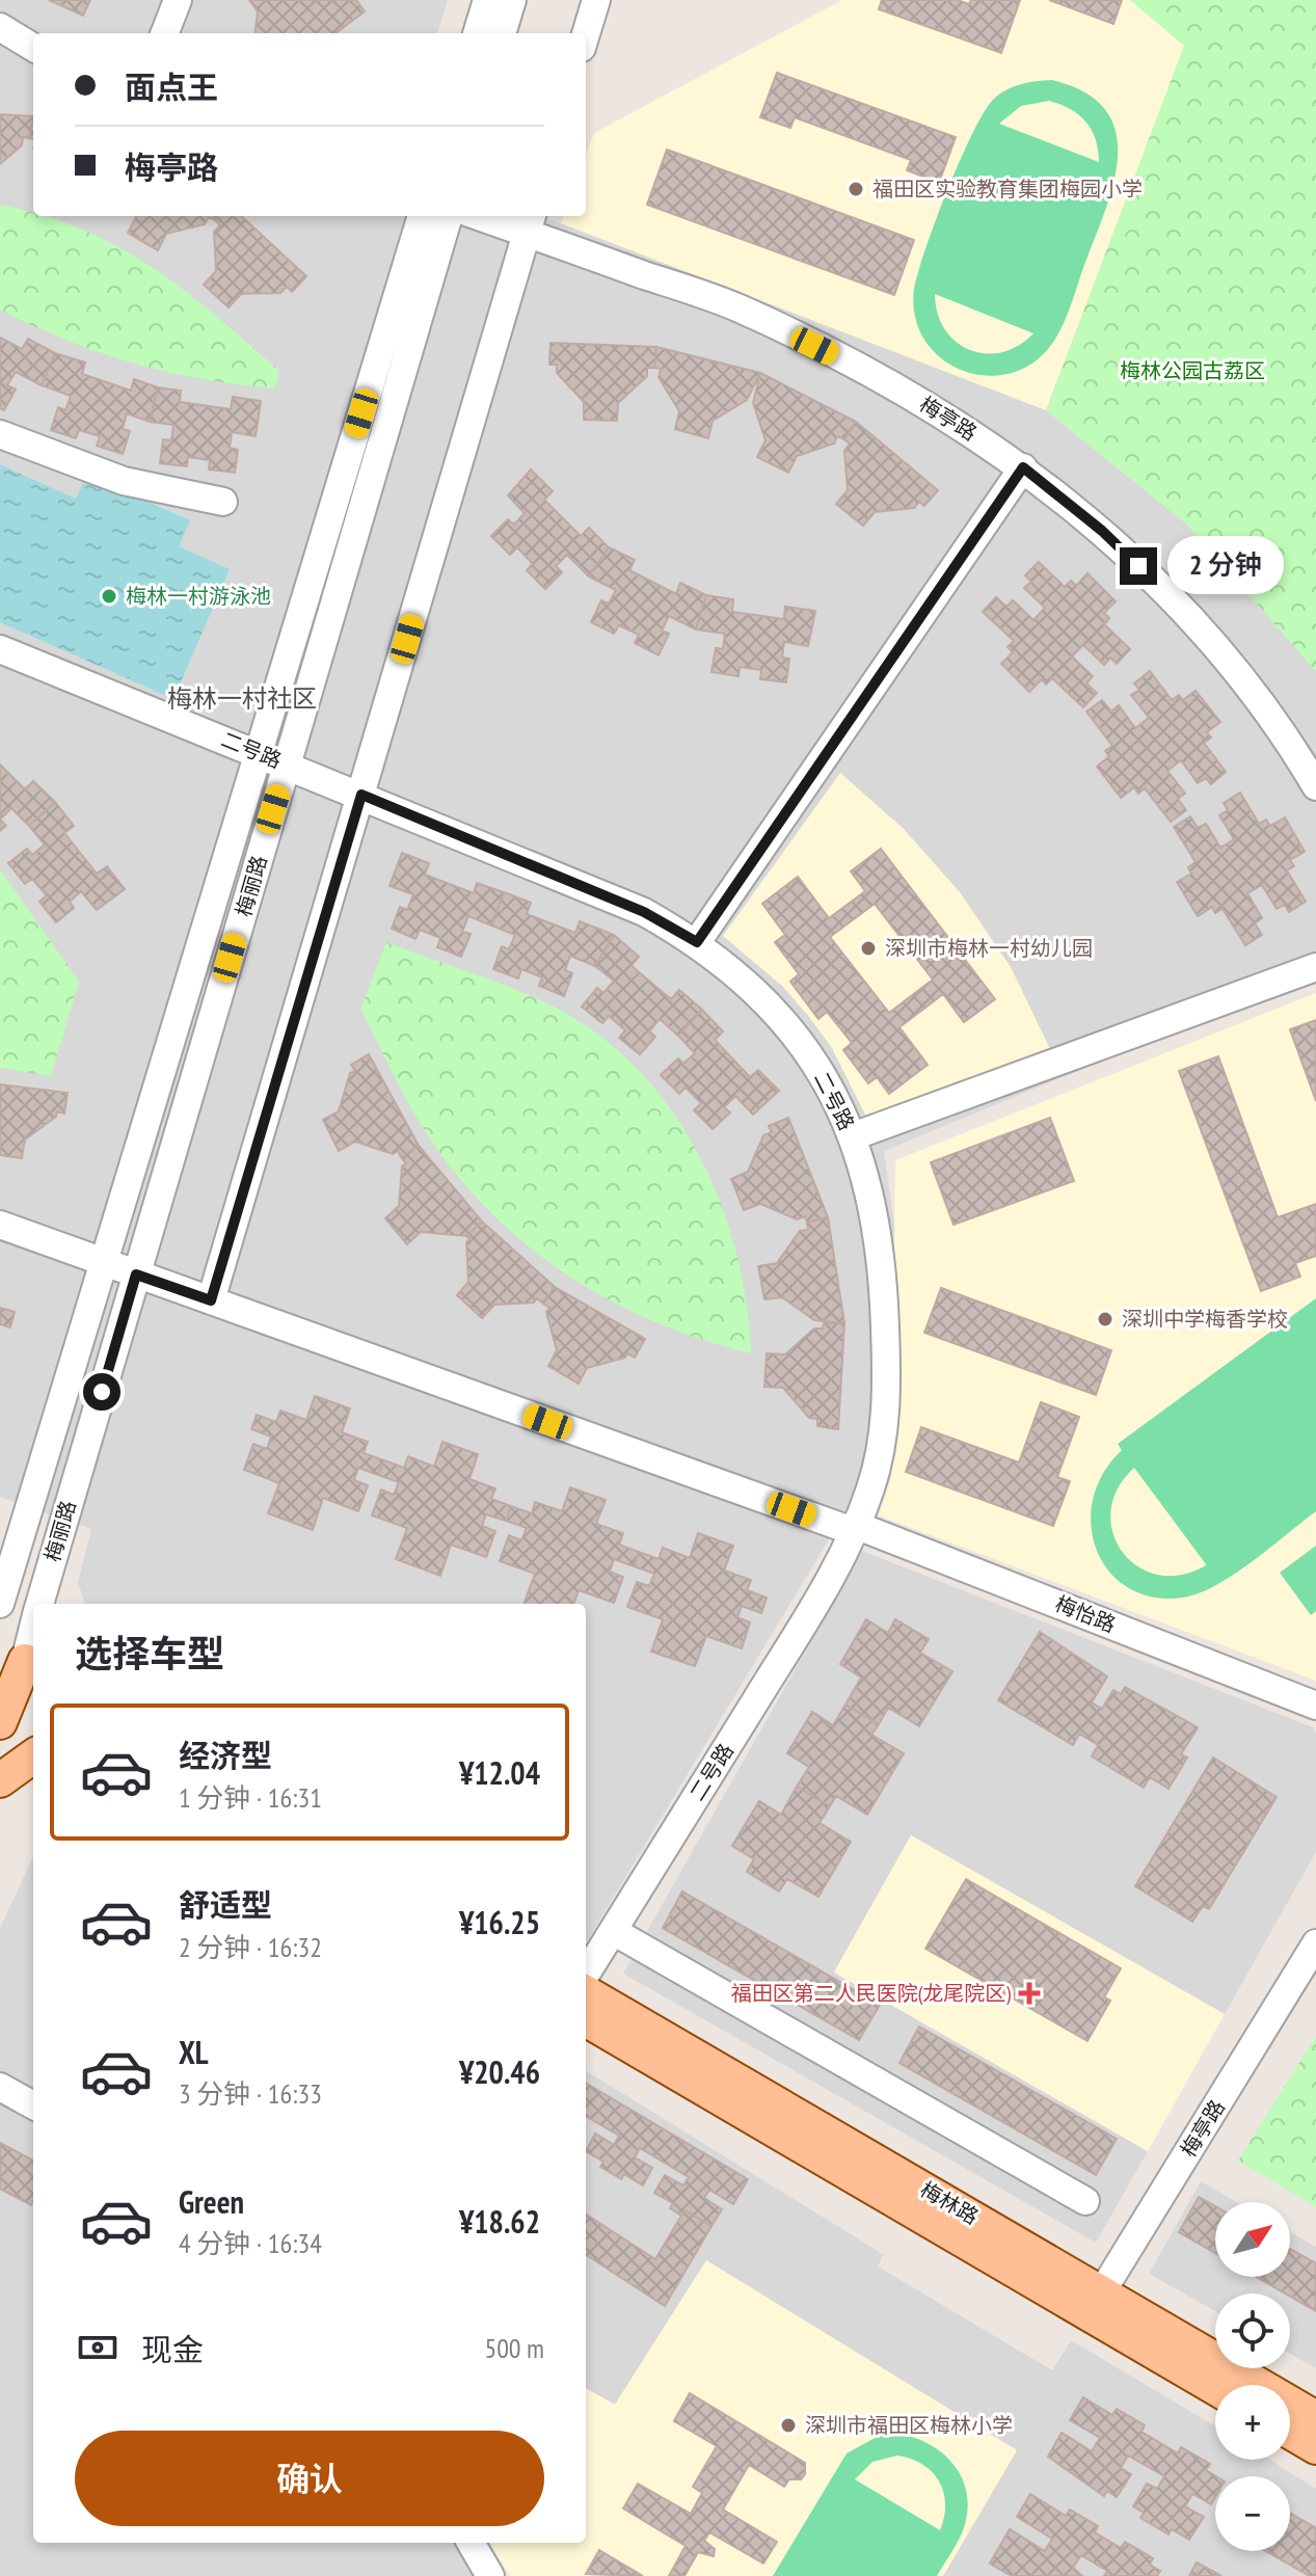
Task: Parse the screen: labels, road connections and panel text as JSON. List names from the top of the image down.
{
  "streets": {
    "main road": ["梅丽路", "梅林路"],
    "street": ["梅亭路", "二号路", "梅怡路"]
  },
  "crossings": [
    ["梅亭路", "梅林路"],
    ["二号路", "梅丽路"],
    ["二号路", "梅怡路"],
    ["梅丽路", "梅怡路"]
  ],
  "districts": ["梅林一村社区"],
  "parks": ["梅林公园古荔区"],
  "places": {
    "other": [
      "福田区实验教育集团梅园小学",
      "梅林一村游泳池",
      "深圳市梅林一村幼儿园",
      "深圳中学梅香学校",
      "深圳市福田区梅林小学"
    ],
    "health": ["福田区第二人民医院(龙尾院区)"]
  },
  "north": "top right",
  "page": {
    "banner": ["面点王", "梅亭路"],
    "bubble": "2 分钟",
    "heading": "选择车型",
    "list": [
      {
        "name": "经济型",
        "note": "1 分钟 · 16:31",
        "value": "¥12.04"
      },
      {
        "name": "舒适型",
        "note": "2 分钟 · 16:32",
        "value": "¥16.25"
      },
      {
        "name": "XL",
        "note": "3 分钟 · 16:33",
        "value": "¥20.46"
      },
      {
        "name": "Green",
        "note": "4 分钟 · 16:34",
        "value": "¥18.62"
      }
    ],
    "map_buttons": ["+", "−"],
    "pay": ["现金", "500 m"],
    "buttons": "确认"
  }
}
